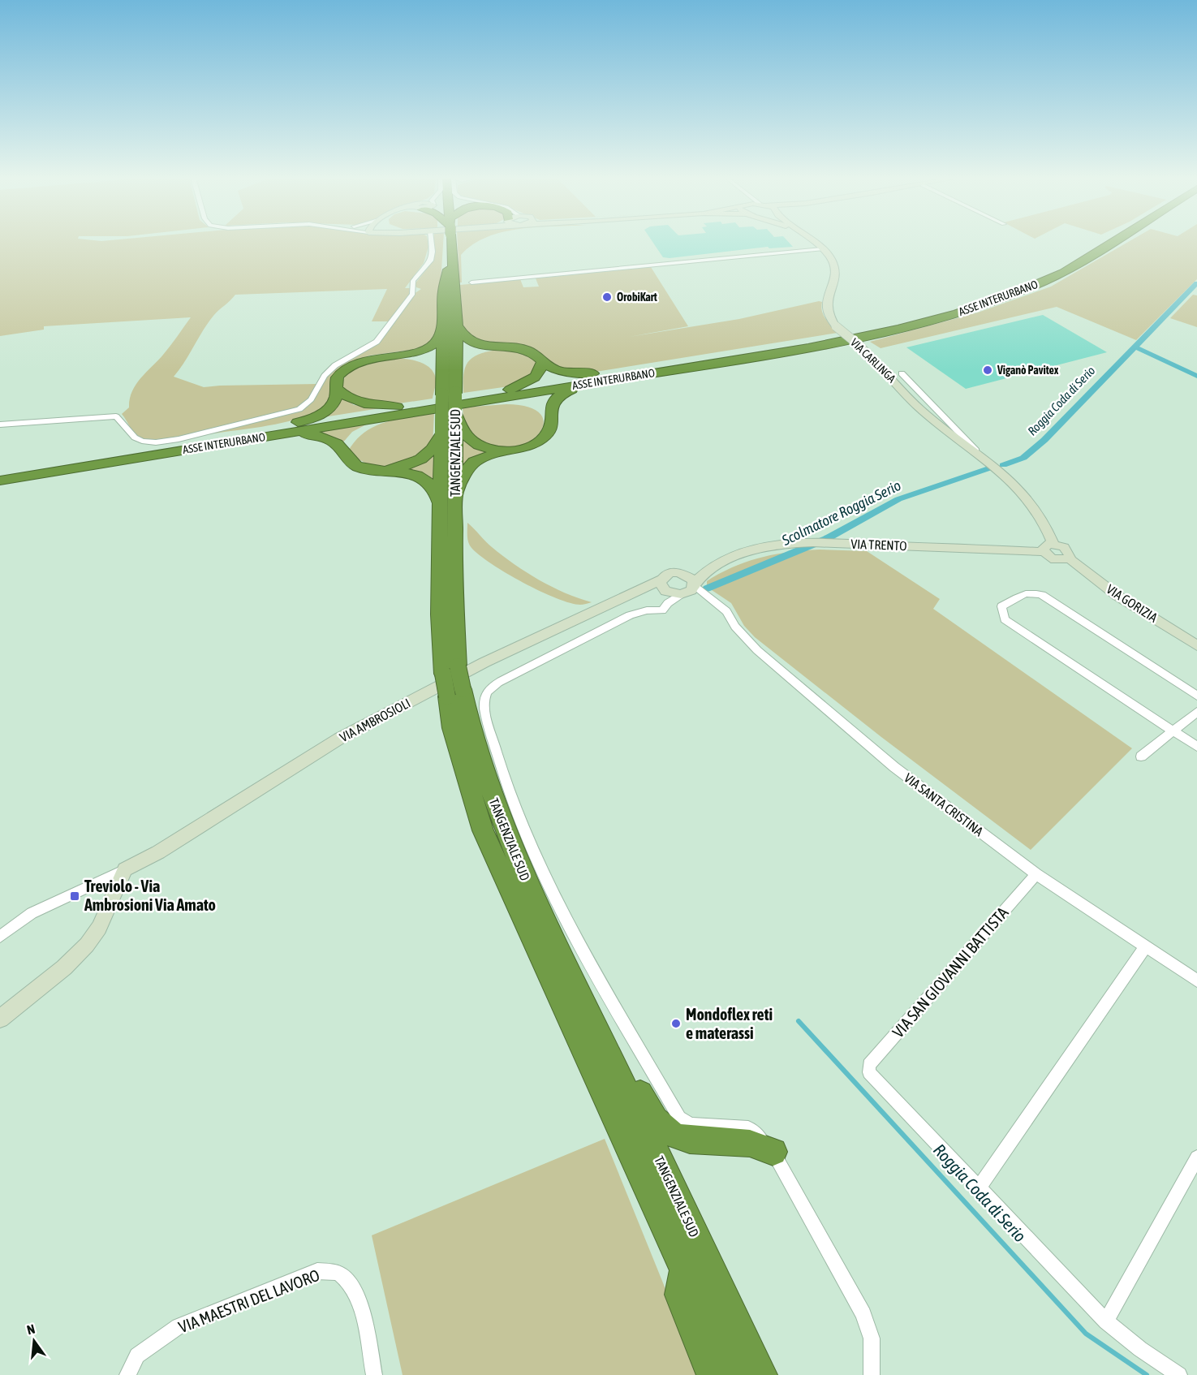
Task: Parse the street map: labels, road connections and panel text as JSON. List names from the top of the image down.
{
  "streets": {
    "highway": ["ASSE INTERURBANO", "TANGENZIALE SUD"],
    "street": [
      "VIA CARLINGA",
      "VIA TRENTO",
      "VIA GORIZIA",
      "VIA AMBROSIOLI",
      "VIA SANTA CRISTINA",
      "VIA SAN GIOVANNI BATTISTA",
      "VIA MAESTRI DEL LAVORO"
    ]
  },
  "crossings": [
    ["ASSE INTERURBANO", "TANGENZIALE SUD"],
    ["VIA CARLINGA", "VIA GORIZIA"],
    ["VIA TRENTO", "VIA GORIZIA"],
    ["VIA TRENTO", "VIA AMBROSIOLI"],
    ["VIA TRENTO", "VIA SANTA CRISTINA"],
    ["VIA AMBROSIOLI", "VIA SANTA CRISTINA"],
    ["VIA SANTA CRISTINA", "VIA SAN GIOVANNI BATTISTA"]
  ],
  "water": ["Roggia Coda di Serio", "Scolmatore Roggia Serio"],
  "places": {
    "other": ["OrobiKart", "Viganò Pavitex", "Mondoflex reti e materassi"],
    "transit": ["Treviolo - Via Ambrosioni Via Amato"]
  },
  "north": "top"
}
